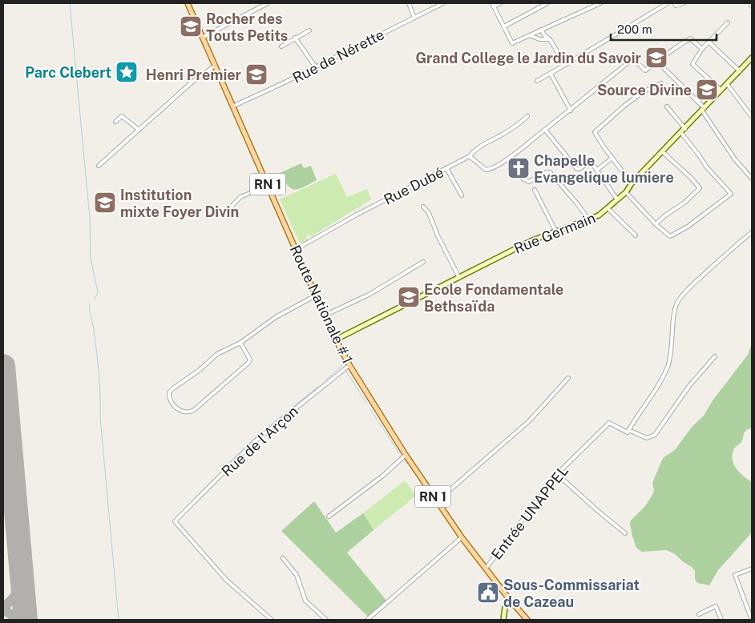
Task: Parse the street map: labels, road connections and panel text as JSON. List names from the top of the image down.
{
  "streets": {
    "main road": ["RN 1", "Route Nationale # 1"],
    "street": [
      "Rue de Nérette",
      "Rue Dubé",
      "Rue Germain",
      "Rue de l'Arçon",
      "Entrée UNAPPEL"
    ]
  },
  "crossings": [
    ["Rue de Nérette", "Route Nationale # 1"],
    ["Rue Dubé", "Route Nationale # 1"],
    ["Rue Germain", "Route Nationale # 1"],
    ["Route Nationale # 1", "Rue de l'Arçon"],
    ["Route Nationale # 1", "Entrée UNAPPEL"]
  ],
  "places": {
    "school or university": [
      "Rocher des Touts Petits",
      "Grand College le Jardin du Savoir",
      "Henri Premier",
      "Source Divine",
      "Institution mixte Foyer Divin",
      "Ecole Fondamentale Bethsaïda"
    ],
    "place": ["Parc Clebert"],
    "church": ["Chapelle Evangelique lumiere"],
    "public building": ["Sous-Commissariat de Cazeau"]
  },
  "scale_bar": "200 m"
}
